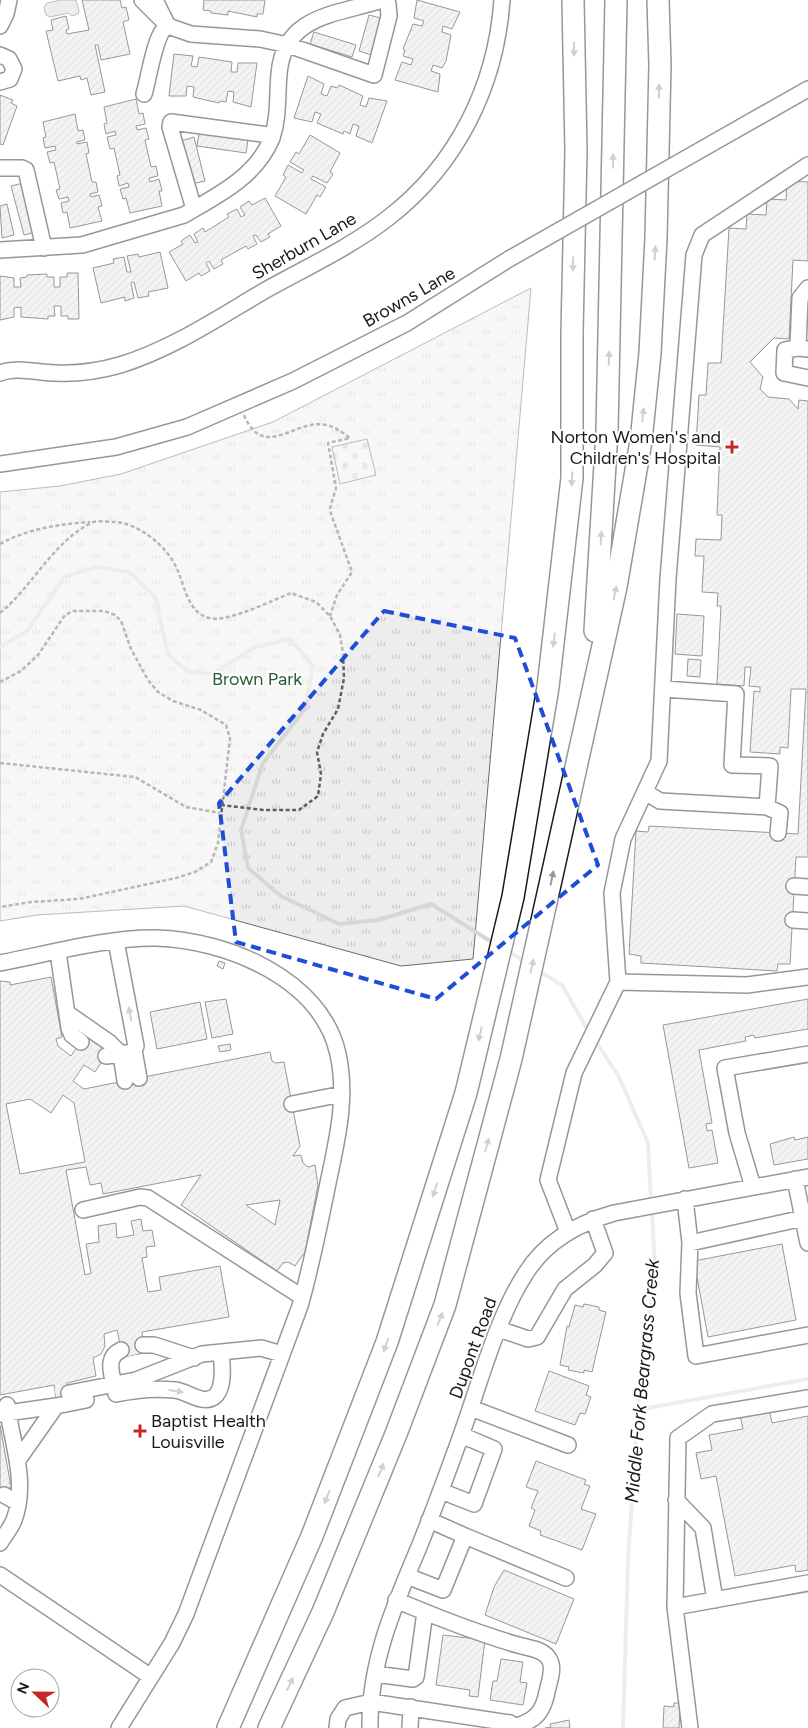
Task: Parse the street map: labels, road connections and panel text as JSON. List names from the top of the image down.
{
  "streets": {
    "street": ["Sherburn Lane", "Browns Lane", "Dupont Road"]
  },
  "water": ["Middle Fork Beargrass Creek"],
  "parks": ["Brown Park"],
  "places": {
    "health": ["Norton Women's and Children's Hospital", "Baptist Health Louisville"]
  },
  "north": "left"
}
